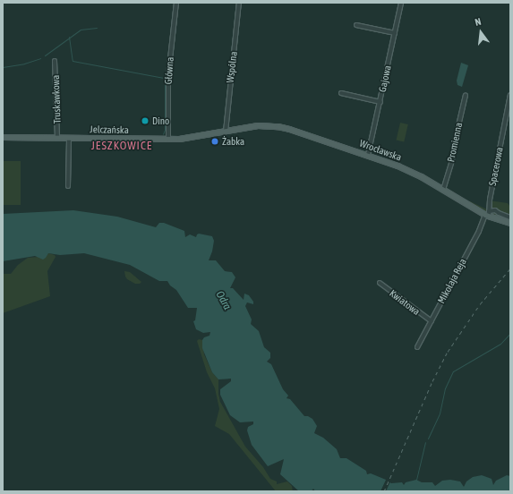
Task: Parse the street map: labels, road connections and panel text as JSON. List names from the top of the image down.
{
  "streets": {
    "main road": ["Jelczańska", "Wrocławska"],
    "street": [
      "Wspólna",
      "Główna",
      "Gajowa",
      "Truskawkowa",
      "Promienna",
      "Spacerowa",
      "Mikołaja Reja",
      "Kwiatowa"
    ]
  },
  "crossings": [
    ["Wspólna", "Jelczańska"],
    ["Główna", "Jelczańska"],
    ["Gajowa", "Wrocławska"],
    ["Truskawkowa", "Jelczańska"],
    ["Jelczańska", "Wrocławska"],
    ["Promienna", "Wrocławska"],
    ["Wrocławska", "Spacerowa"],
    ["Wrocławska", "Mikołaja Reja"],
    ["Spacerowa", "Mikołaja Reja"],
    ["Mikołaja Reja", "Kwiatowa"]
  ],
  "districts": ["JESZKOWICE"],
  "water": ["Odra"],
  "places": ["Dino", "Żabka"],
  "north": "top"
}
